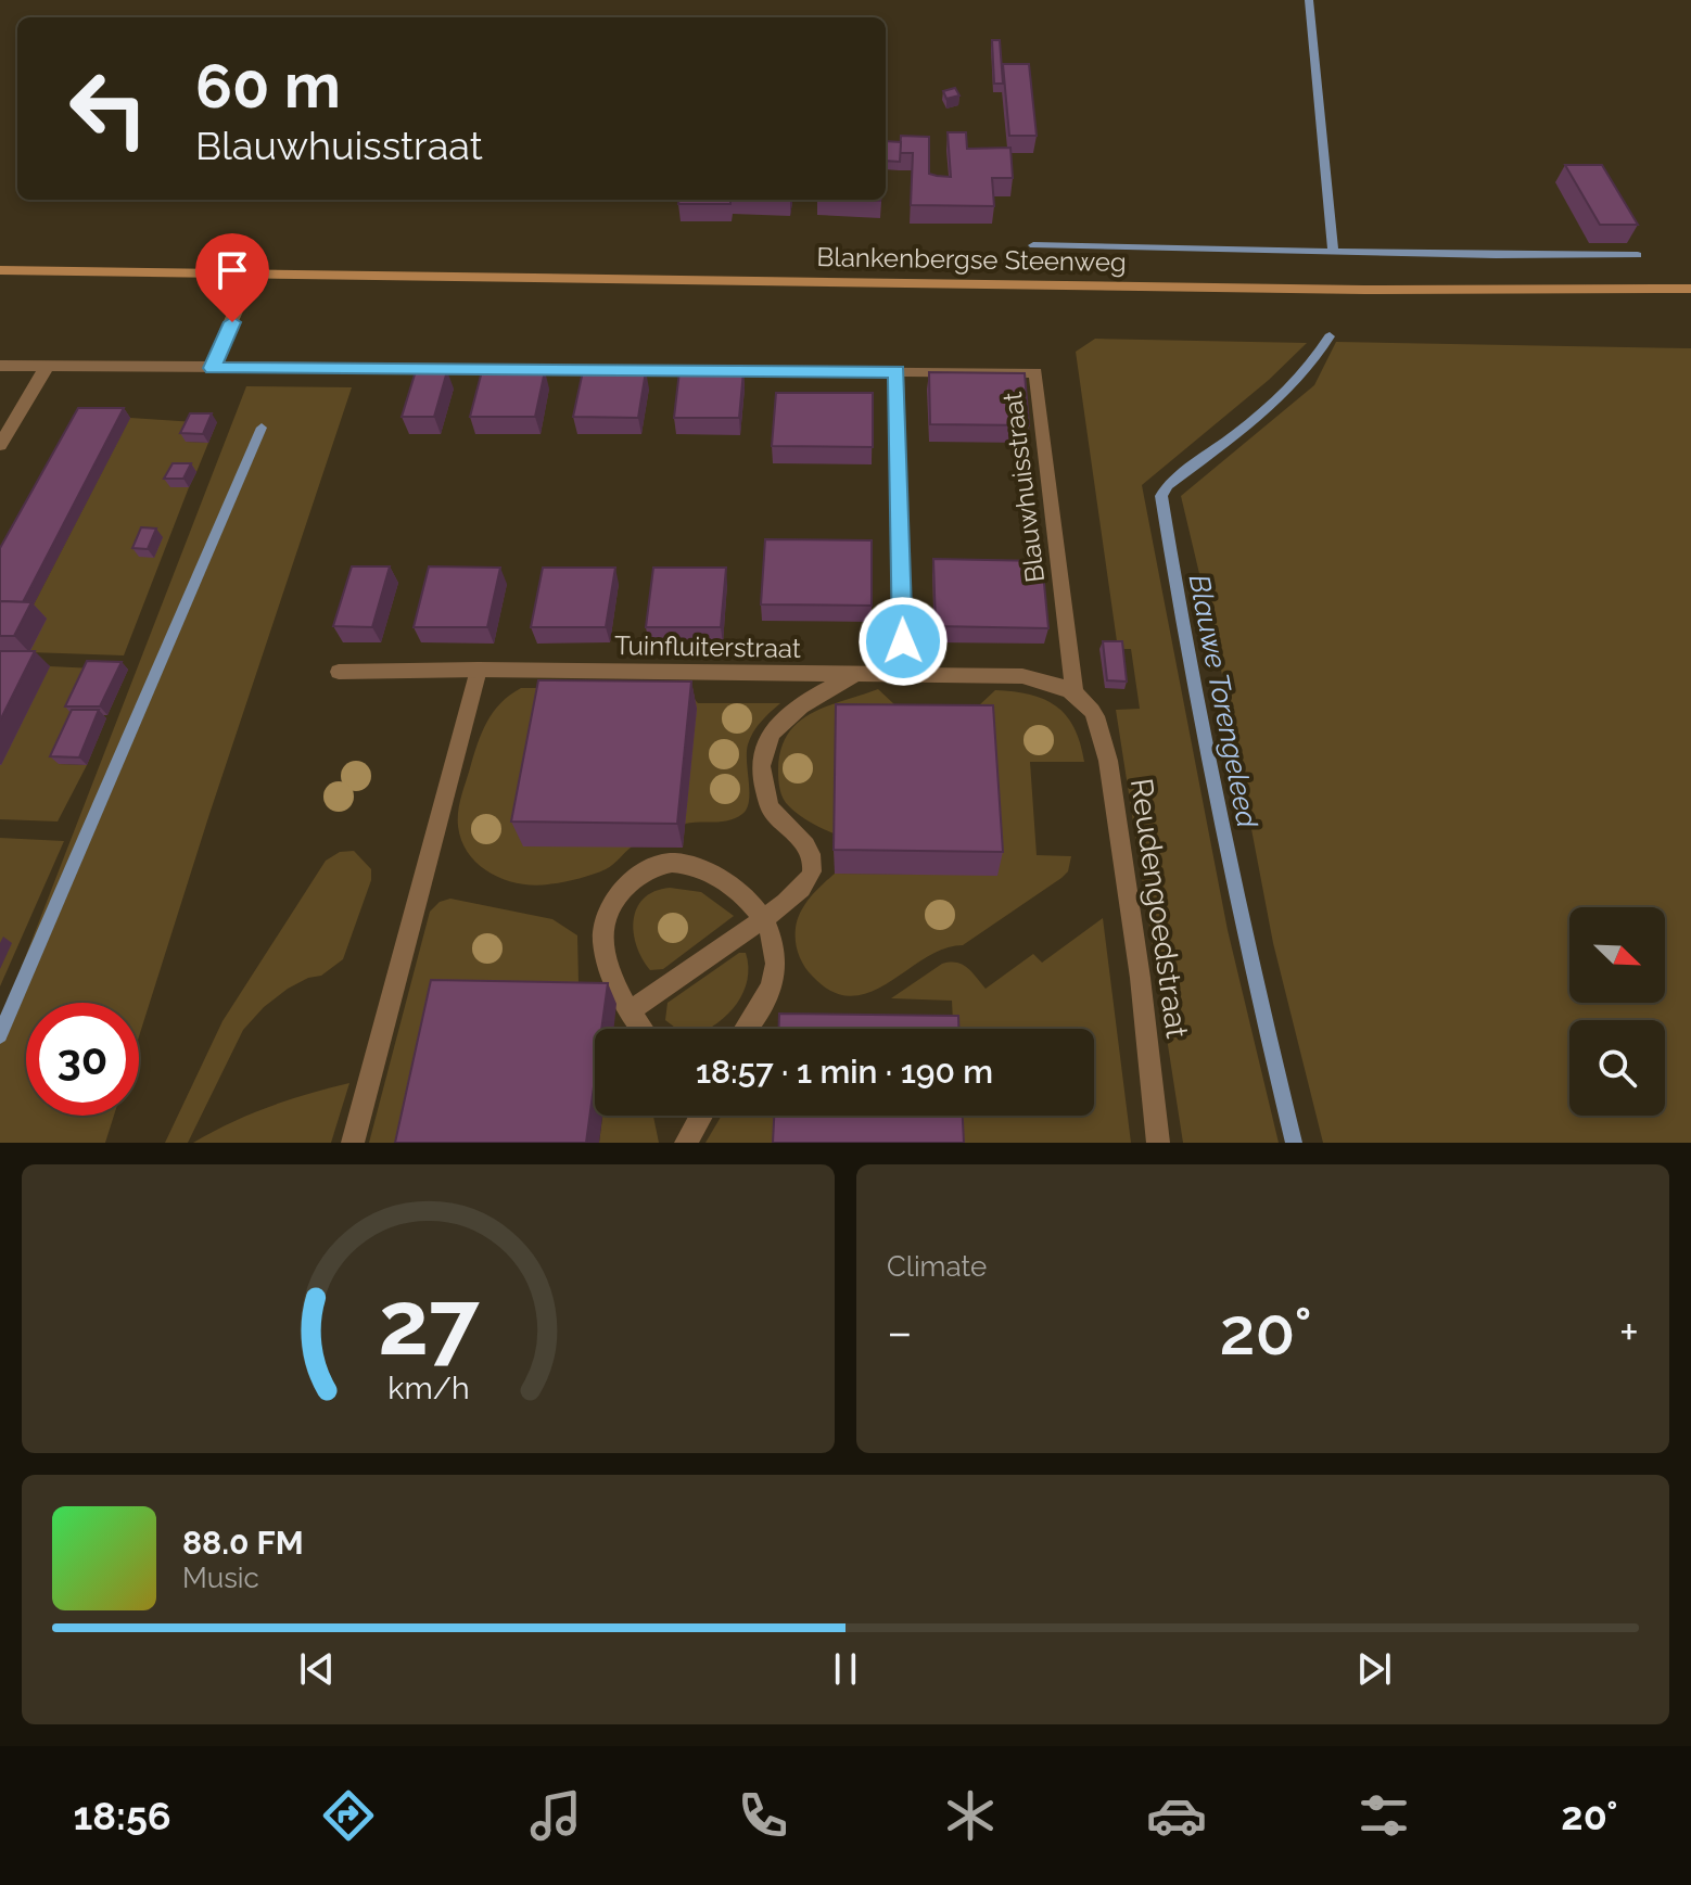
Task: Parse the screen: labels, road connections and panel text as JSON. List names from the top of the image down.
{
  "streets": {
    "main road": ["Blankenbergse Steenweg"],
    "street": ["Blauwhuisstraat", "Tuinfluiterstraat", "Reudengoedstraat"]
  },
  "crossings": [
    ["Blauwhuisstraat", "Tuinfluiterstraat"],
    ["Blauwhuisstraat", "Reudengoedstraat"],
    ["Tuinfluiterstraat", "Reudengoedstraat"]
  ],
  "water": ["Blauwe Torengeleed"],
  "north": "bottom right",
  "page": {
    "turn": ["60 m", "Blauwhuisstraat"],
    "limit": "30",
    "trip": "18:57 · 1 min · 190 m",
    "tile": "Climate",
    "heat": ["−", "20°", "+"],
    "song": ["88.0 FM", "Music"],
    "tabs": ["18:56", "20°"],
    "gauge": ["27", "km/h"]
  }
}
